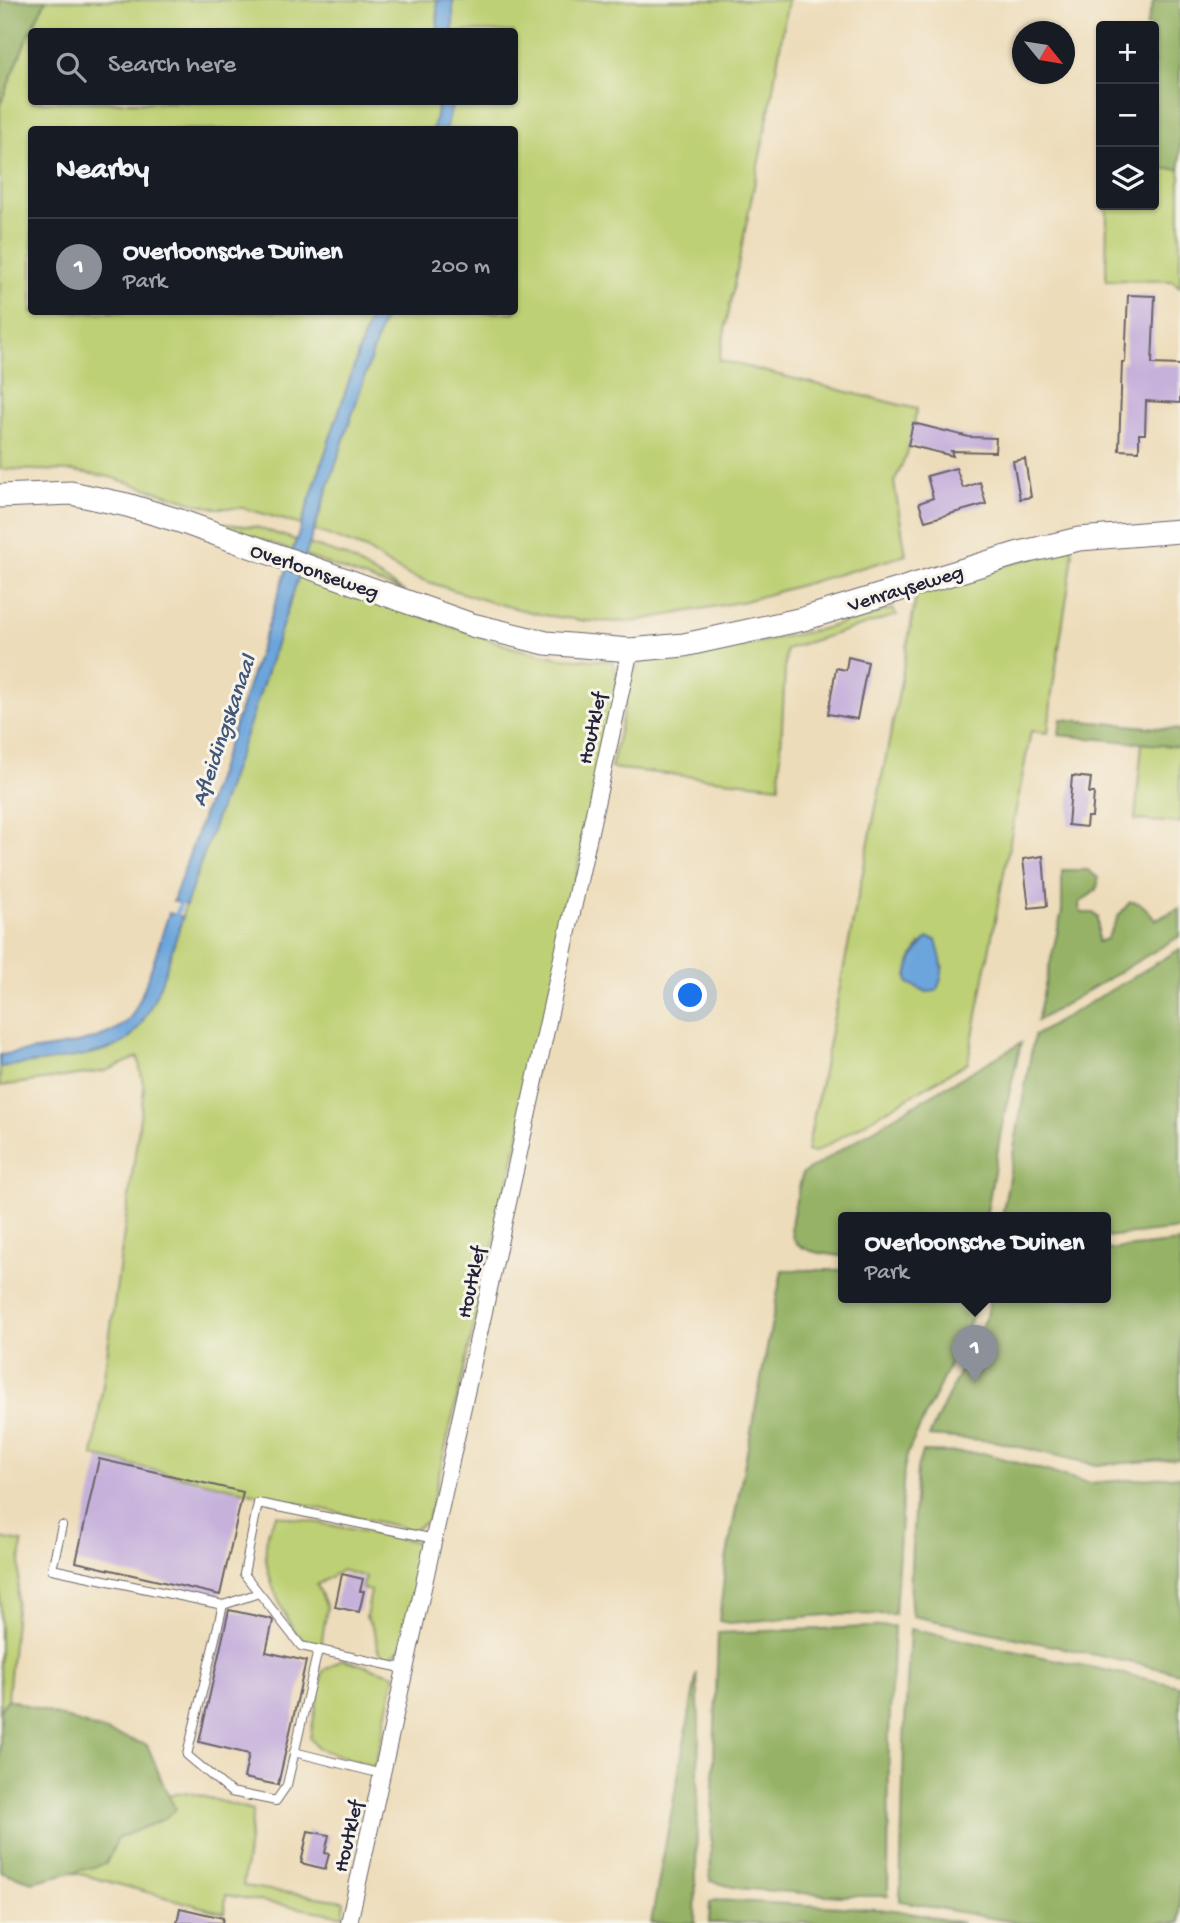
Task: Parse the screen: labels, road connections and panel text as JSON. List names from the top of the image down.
{
  "streets": {
    "street": ["Overloonseweg", "Venrayseweg", "Houtklef"]
  },
  "crossings": [
    ["Overloonseweg", "Venrayseweg"],
    ["Overloonseweg", "Houtklef"],
    ["Venrayseweg", "Houtklef"]
  ],
  "water": ["Afleidingskanaal"],
  "north": "bottom right",
  "page": {
    "map_buttons": ["+", "−"],
    "search": "Search here",
    "heading": "Nearby",
    "list": [
      {
        "mark": "1",
        "name": "Overloonsche Duinen",
        "note": "Park",
        "value": "200 m"
      }
    ],
    "popup": ["Overloonsche Duinen", "Park"],
    "pins": "1"
  }
}
